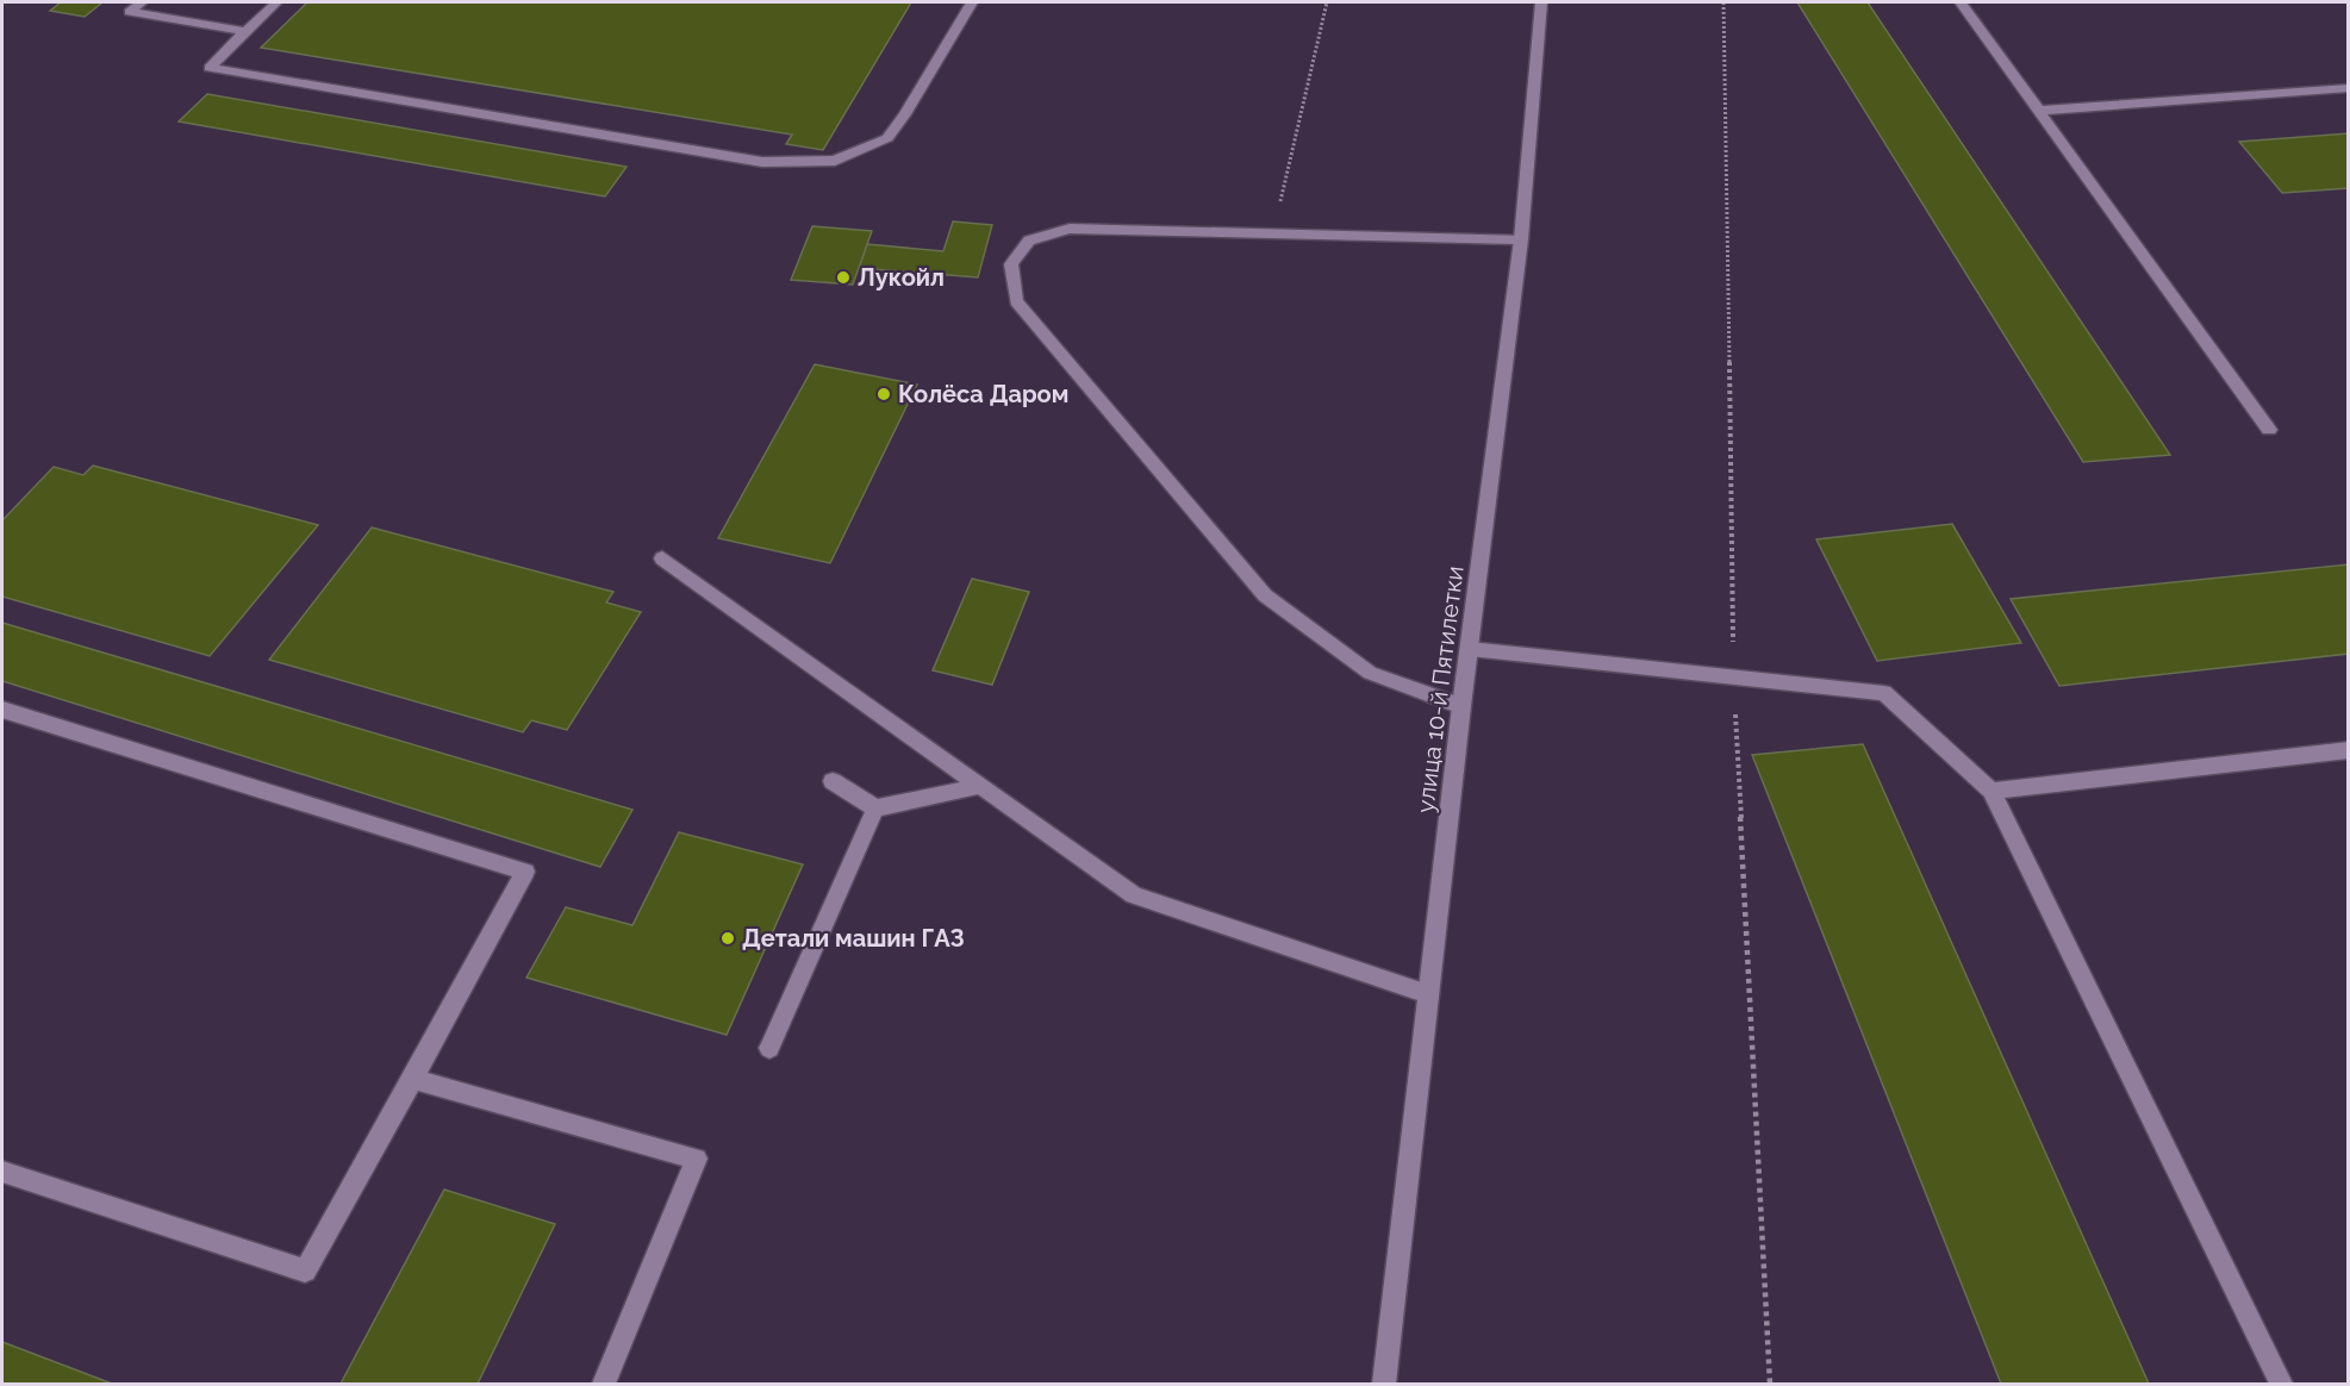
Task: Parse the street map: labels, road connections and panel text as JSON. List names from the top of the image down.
{
  "streets": {
    "main road": ["улица 10-й Пятилетки"]
  },
  "places": ["Лукойл", "Колёса Даром", "Детали машин ГАЗ"]
}
